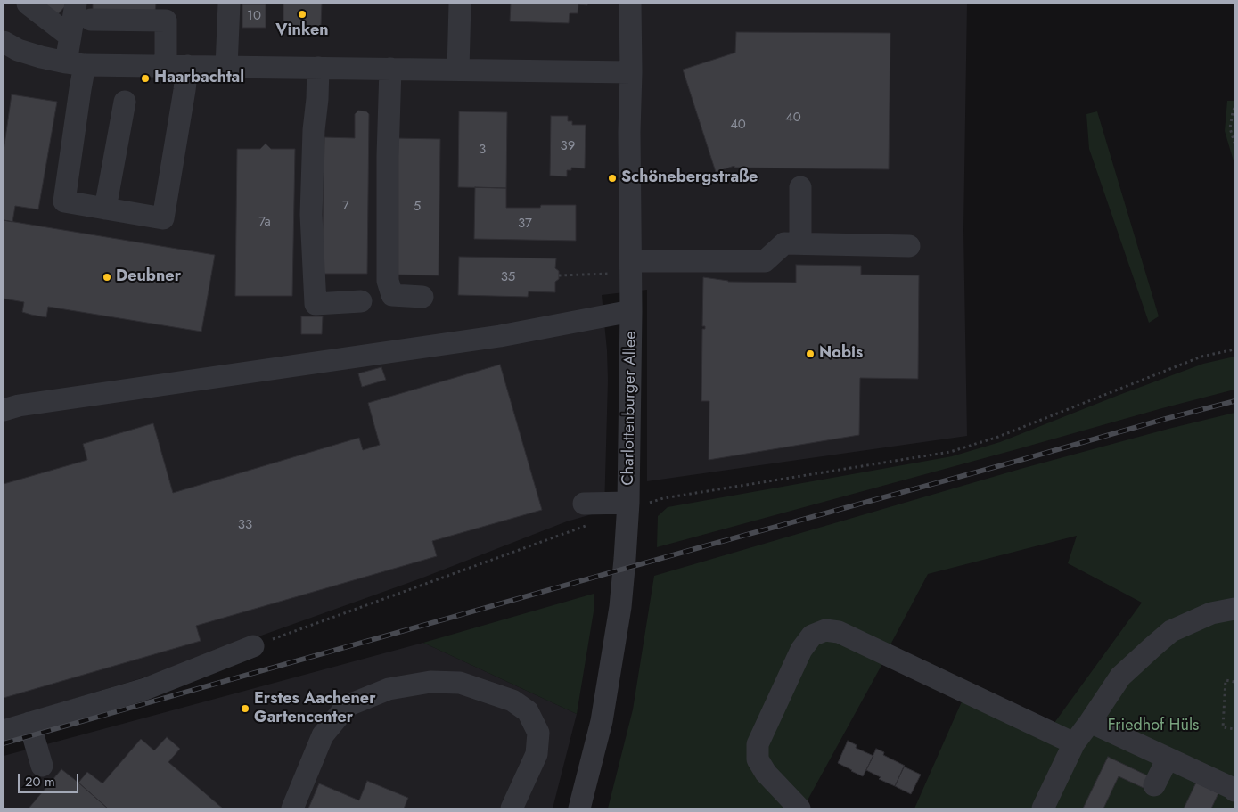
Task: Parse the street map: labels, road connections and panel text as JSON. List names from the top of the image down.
{
  "streets": {
    "street": ["Charlottenburger Allee"]
  },
  "parks": ["Friedhof Hüls"],
  "places": [
    "Vinken",
    "Haarbachtal",
    "Schönebergstraße",
    "Deubner",
    "Nobis",
    "Erstes Aachener Gartencenter"
  ],
  "house_numbers": [
    "10",
    "40",
    "40",
    "39",
    "3",
    "7",
    "5",
    "7a",
    "37",
    "35",
    "33"
  ],
  "scale_bar": "20 m"
}
